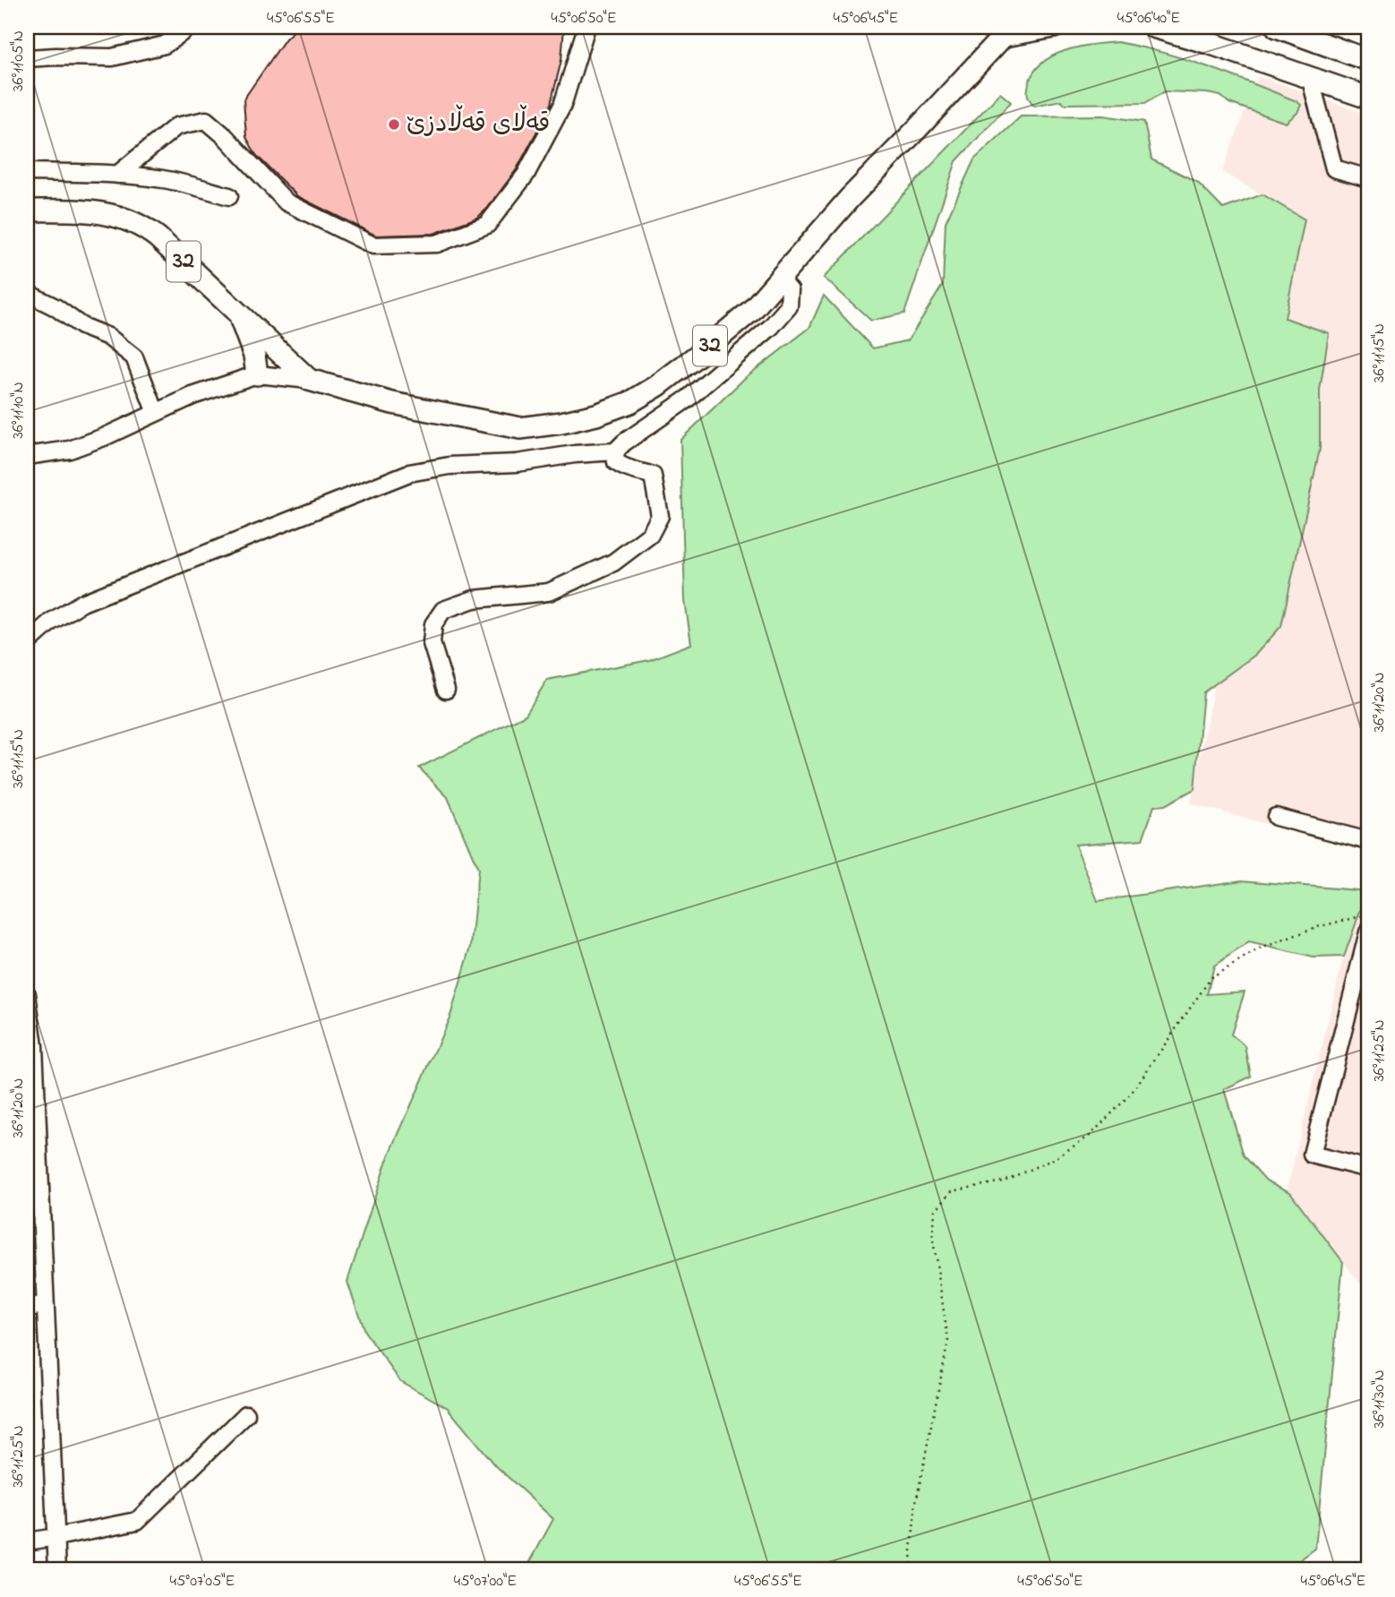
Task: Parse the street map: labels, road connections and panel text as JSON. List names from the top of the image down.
{
  "streets": {
    "main road": ["32"]
  },
  "places": ["قەڵای قەڵادزێ"],
  "coordinates": [
    "45°06'55\"E",
    "45°06'50\"E",
    "45°06'45\"E",
    "45°06'40\"E",
    "36°11'05\"N",
    "36°11'15\"N",
    "36°11'10\"N",
    "36°11'20\"N",
    "36°11'25\"N",
    "36°11'30\"N",
    "45°07'05\"E",
    "45°07'00\"E"
  ]
}
